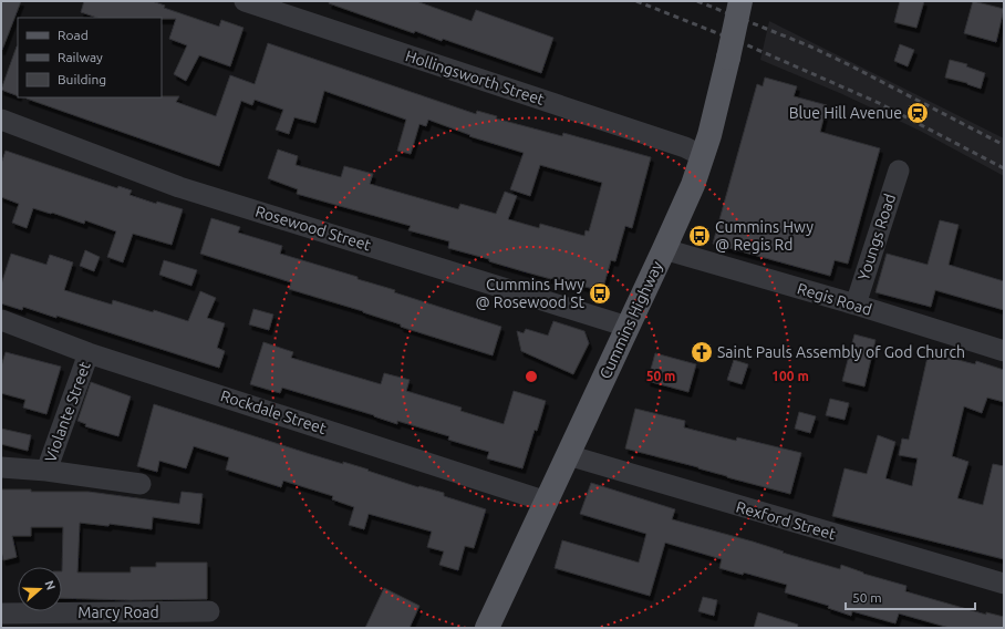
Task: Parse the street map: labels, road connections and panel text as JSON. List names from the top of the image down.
{
  "streets": {
    "main road": ["Cummins Highway"],
    "street": [
      "Hollingsworth Street",
      "Rosewood Street",
      "Youngs Road",
      "Regis Road",
      "Violante Street",
      "Rockdale Street",
      "Rexford Street",
      "Marcy Road"
    ]
  },
  "crossings": [
    ["Hollingsworth Street", "Cummins Highway"],
    ["Rosewood Street", "Cummins Highway"],
    ["Youngs Road", "Regis Road"],
    ["Regis Road", "Cummins Highway"],
    ["Cummins Highway", "Rockdale Street"],
    ["Cummins Highway", "Rexford Street"],
    ["Violante Street", "Rockdale Street"]
  ],
  "places": {
    "station": ["Blue Hill Avenue"],
    "bus stop": ["Cummins Hwy @ Regis Rd", "Cummins Hwy @ Rosewood St"],
    "church": ["Saint Pauls Assembly of God Church"]
  },
  "legend": ["Road", "Railway", "Building"],
  "scale_bar": "50 m",
  "north": "right",
  "rings": ["50 m", "100 m"]
}
